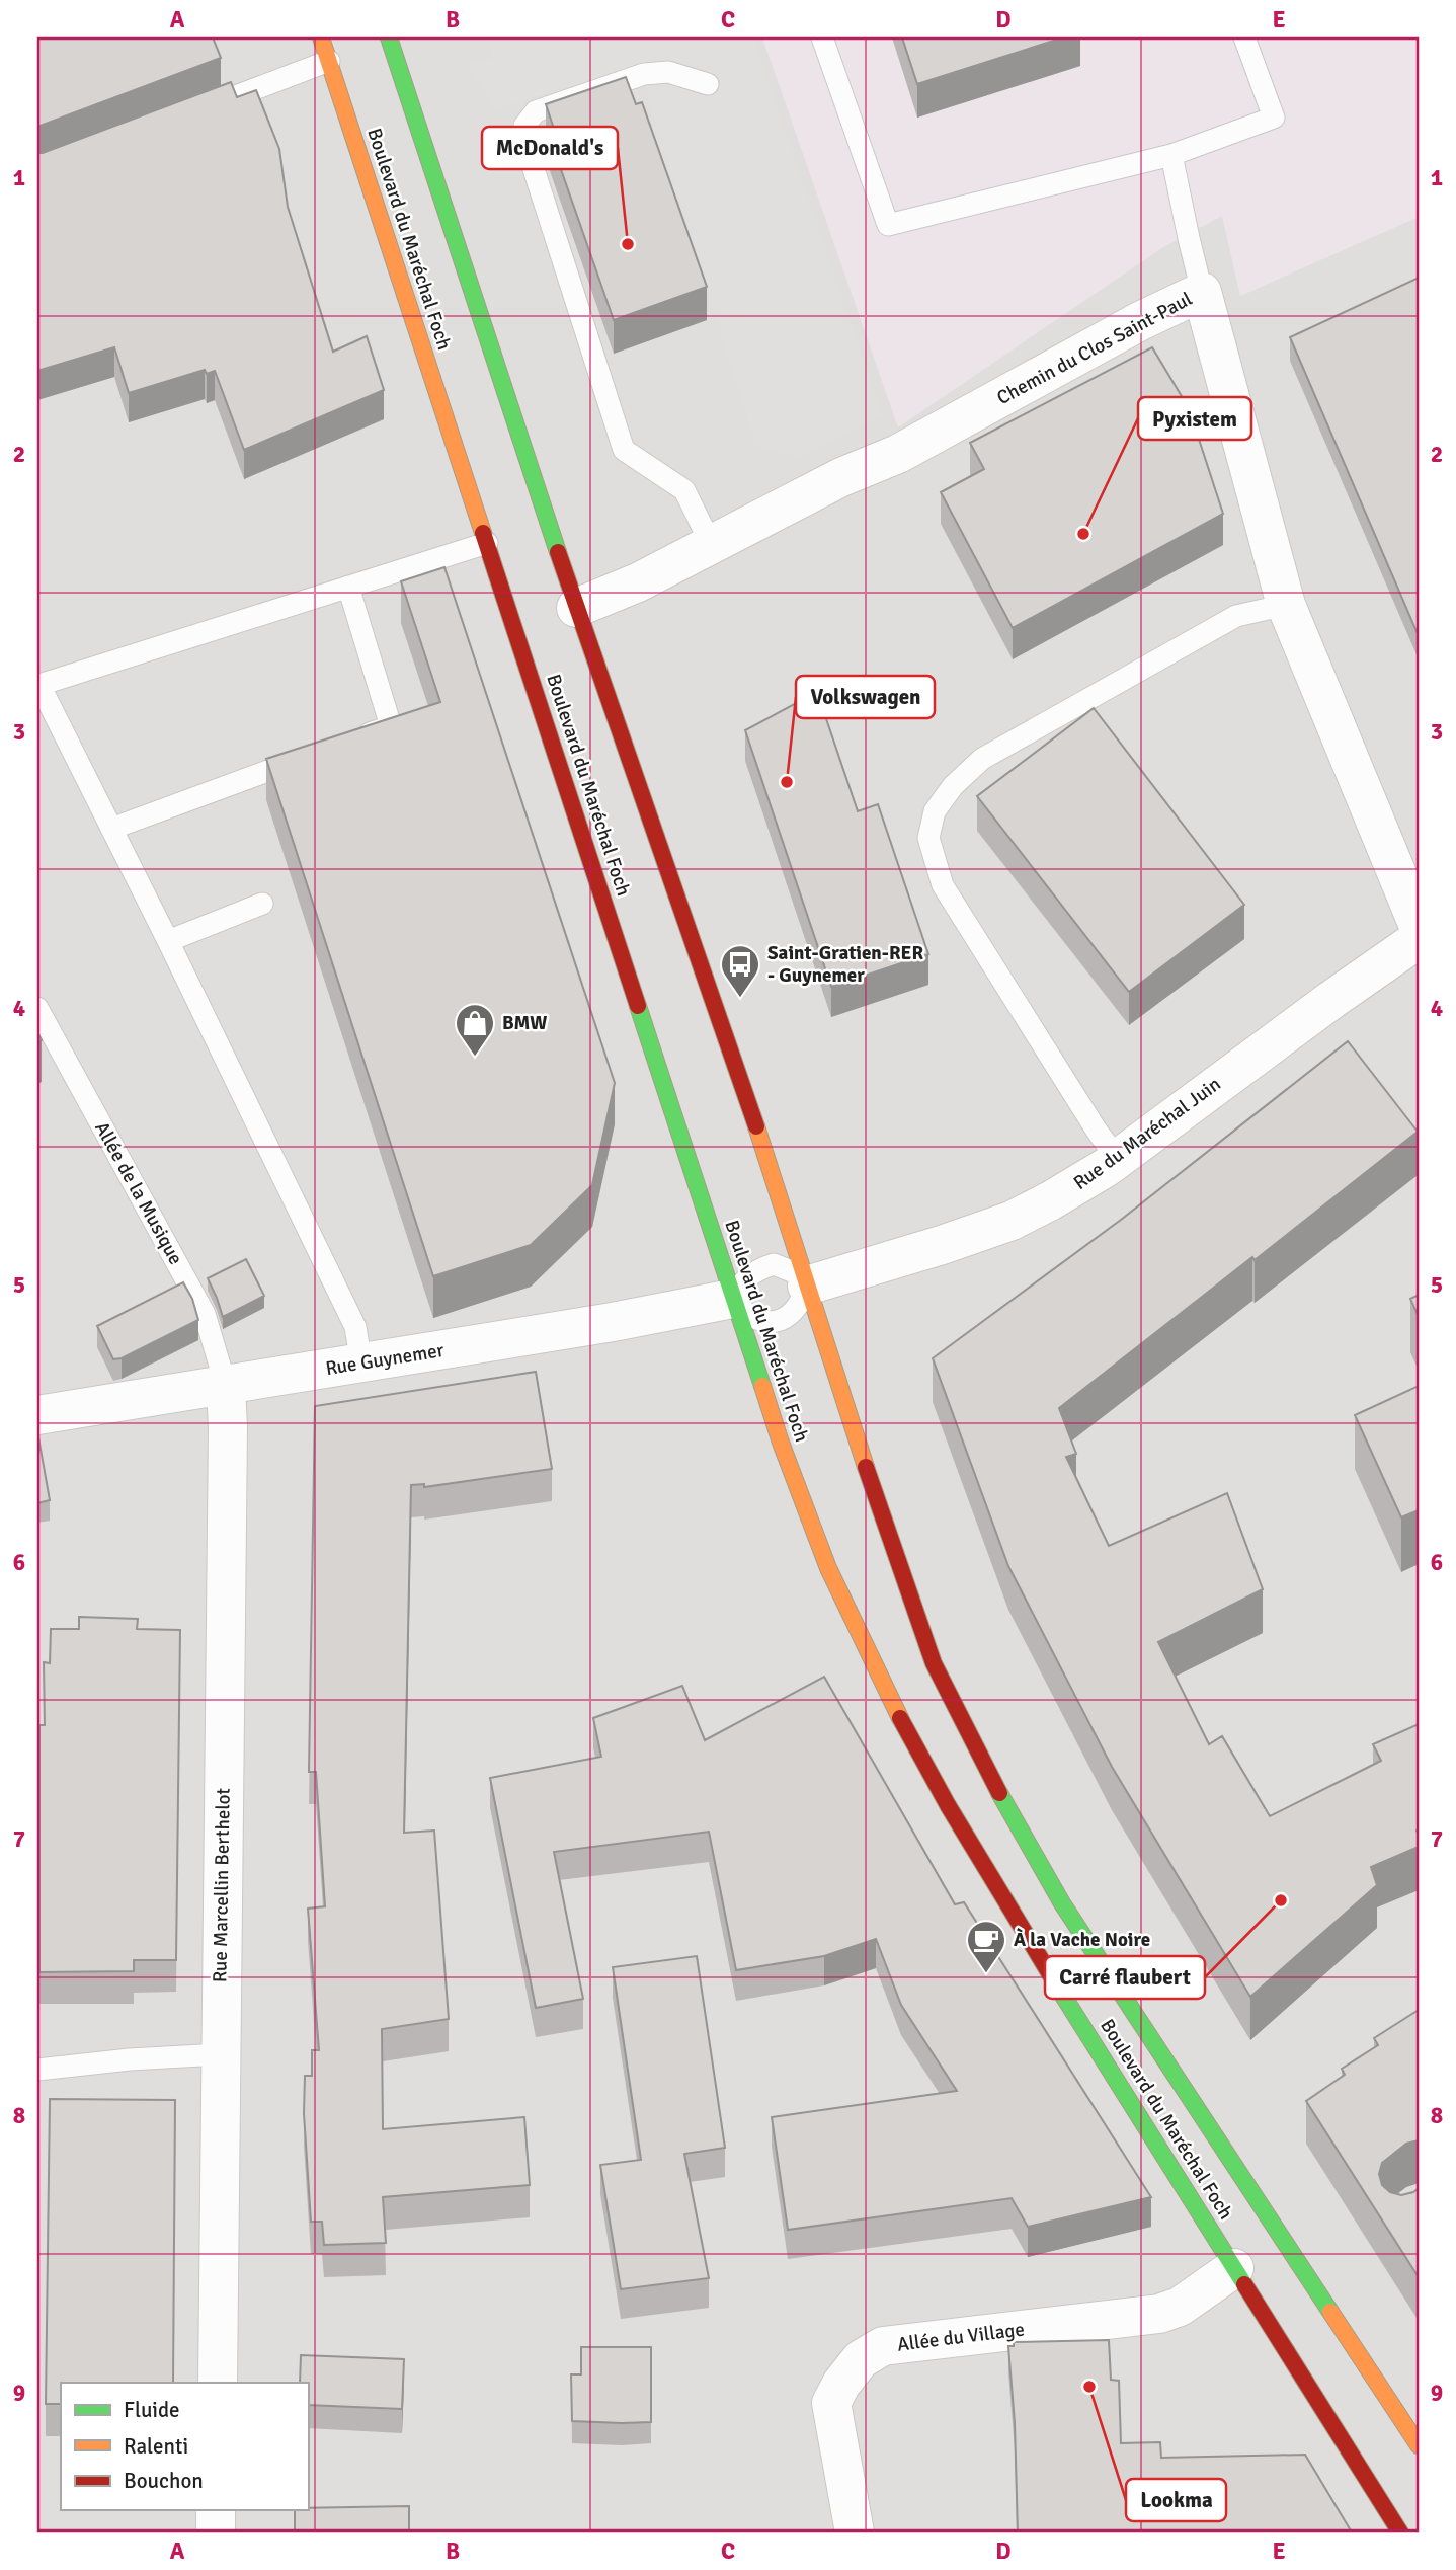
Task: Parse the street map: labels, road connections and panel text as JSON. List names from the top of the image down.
{
  "streets": {
    "main road": ["Boulevard du Maréchal Foch"],
    "street": [
      "Chemin du Clos Saint-Paul",
      "Rue du Maréchal Juin",
      "Rue Guynemer",
      "Rue Marcellin Berthelot",
      "Allée du Village"
    ],
    "lane": ["Allée de la Musique"]
  },
  "crossings": [
    ["Boulevard du Maréchal Foch", "Chemin du Clos Saint-Paul"],
    ["Boulevard du Maréchal Foch", "Rue du Maréchal Juin"],
    ["Boulevard du Maréchal Foch", "Rue Guynemer"],
    ["Boulevard du Maréchal Foch", "Allée du Village"],
    ["Rue du Maréchal Juin", "Rue Guynemer"],
    ["Allée de la Musique", "Rue Guynemer"],
    ["Allée de la Musique", "Rue Marcellin Berthelot"],
    ["Rue Guynemer", "Rue Marcellin Berthelot"]
  ],
  "places": {
    "other": [
      "McDonald's",
      "Pyxistem",
      "Volkswagen",
      "Carré flaubert",
      "Lookma"
    ],
    "bus stop": ["Saint-Gratien-RER - Guynemer"],
    "shop": ["BMW"],
    "cafe": ["À la Vache Noire"]
  },
  "legend": ["Fluide", "Ralenti", "Bouchon"],
  "grid": {
    "columns": [
      "A",
      "B",
      "C",
      "D",
      "E"
    ],
    "rows": [
      "1",
      "2",
      "3",
      "4",
      "5",
      "6",
      "7",
      "8",
      "9"
    ]
  }
}
